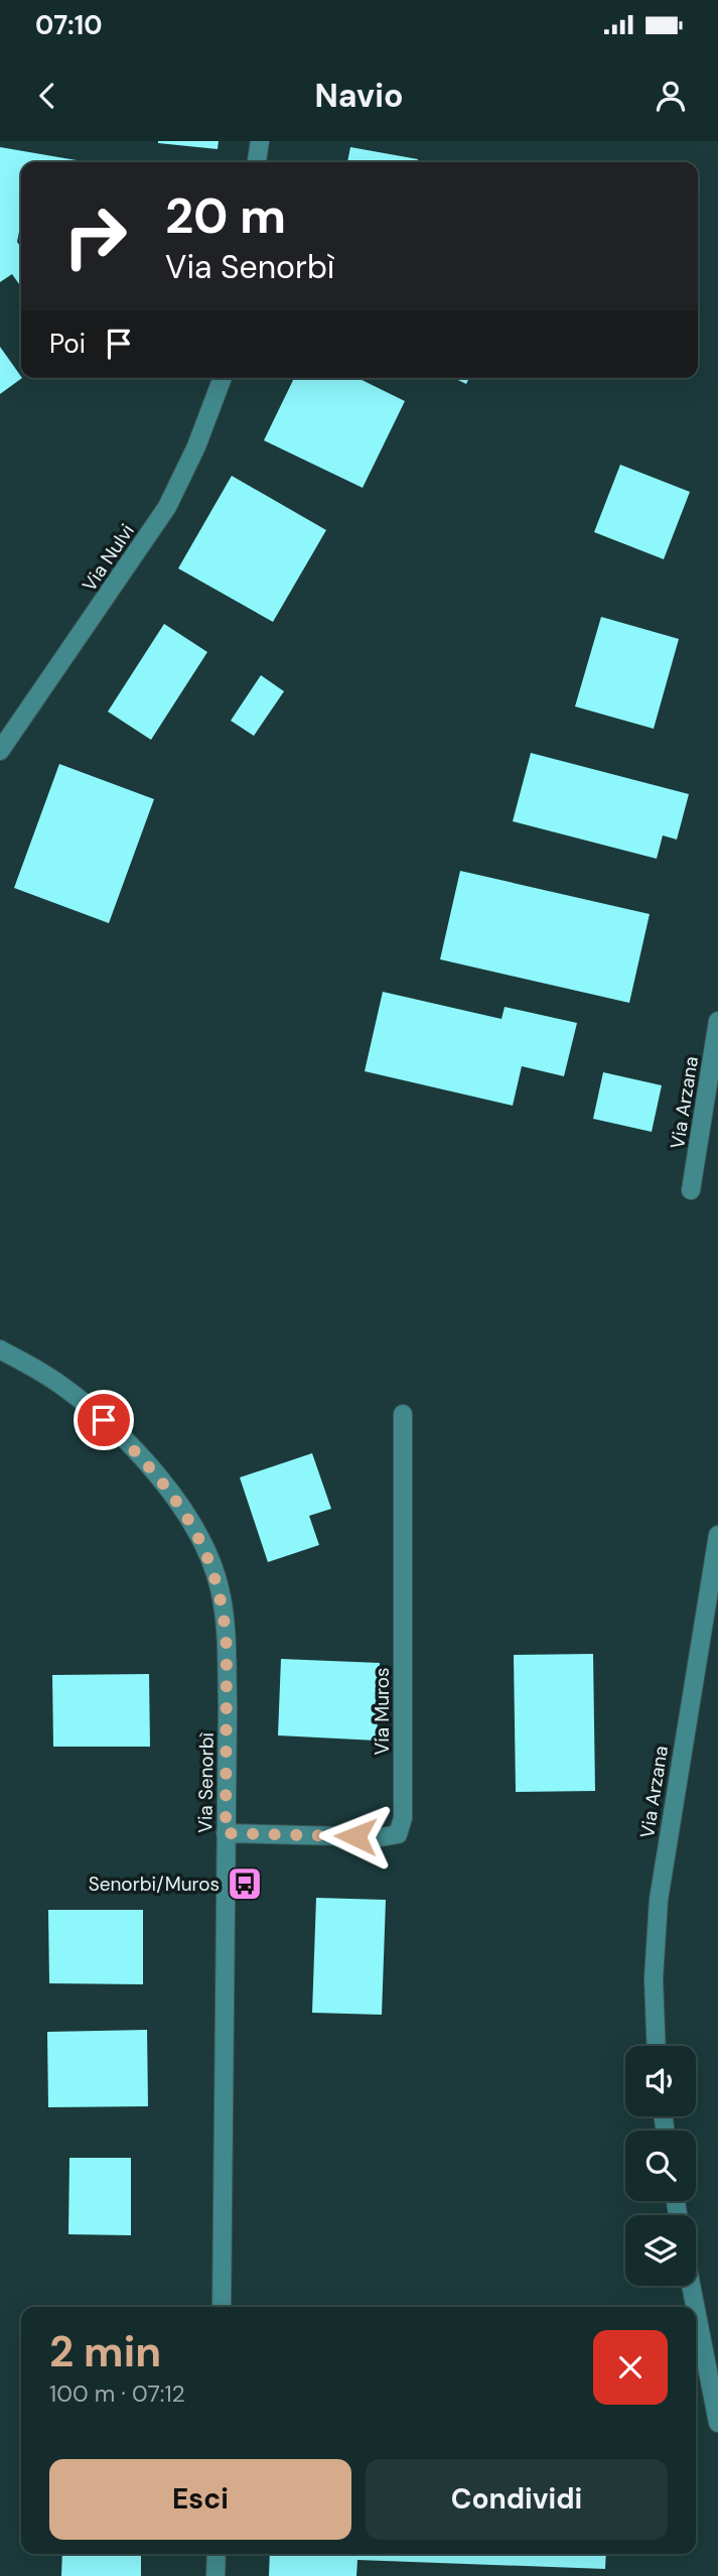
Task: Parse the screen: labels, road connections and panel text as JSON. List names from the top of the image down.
{
  "streets": {
    "street": [
      "Via Nulvi",
      "Via Arzana",
      "Via Muros",
      "Via Senorbì"
    ]
  },
  "crossings": [
    ["Via Muros", "Via Senorbì"]
  ],
  "places": {
    "bus stop": ["Senorbi/Muros"]
  },
  "page": {
    "status": "07:10",
    "header": "Navio",
    "turn": ["20 m", "Via Senorbì"],
    "then": "Poi",
    "heading": ["2 min", "100 m · 07:12"],
    "buttons": ["Esci", "Condividi"]
  }
}
